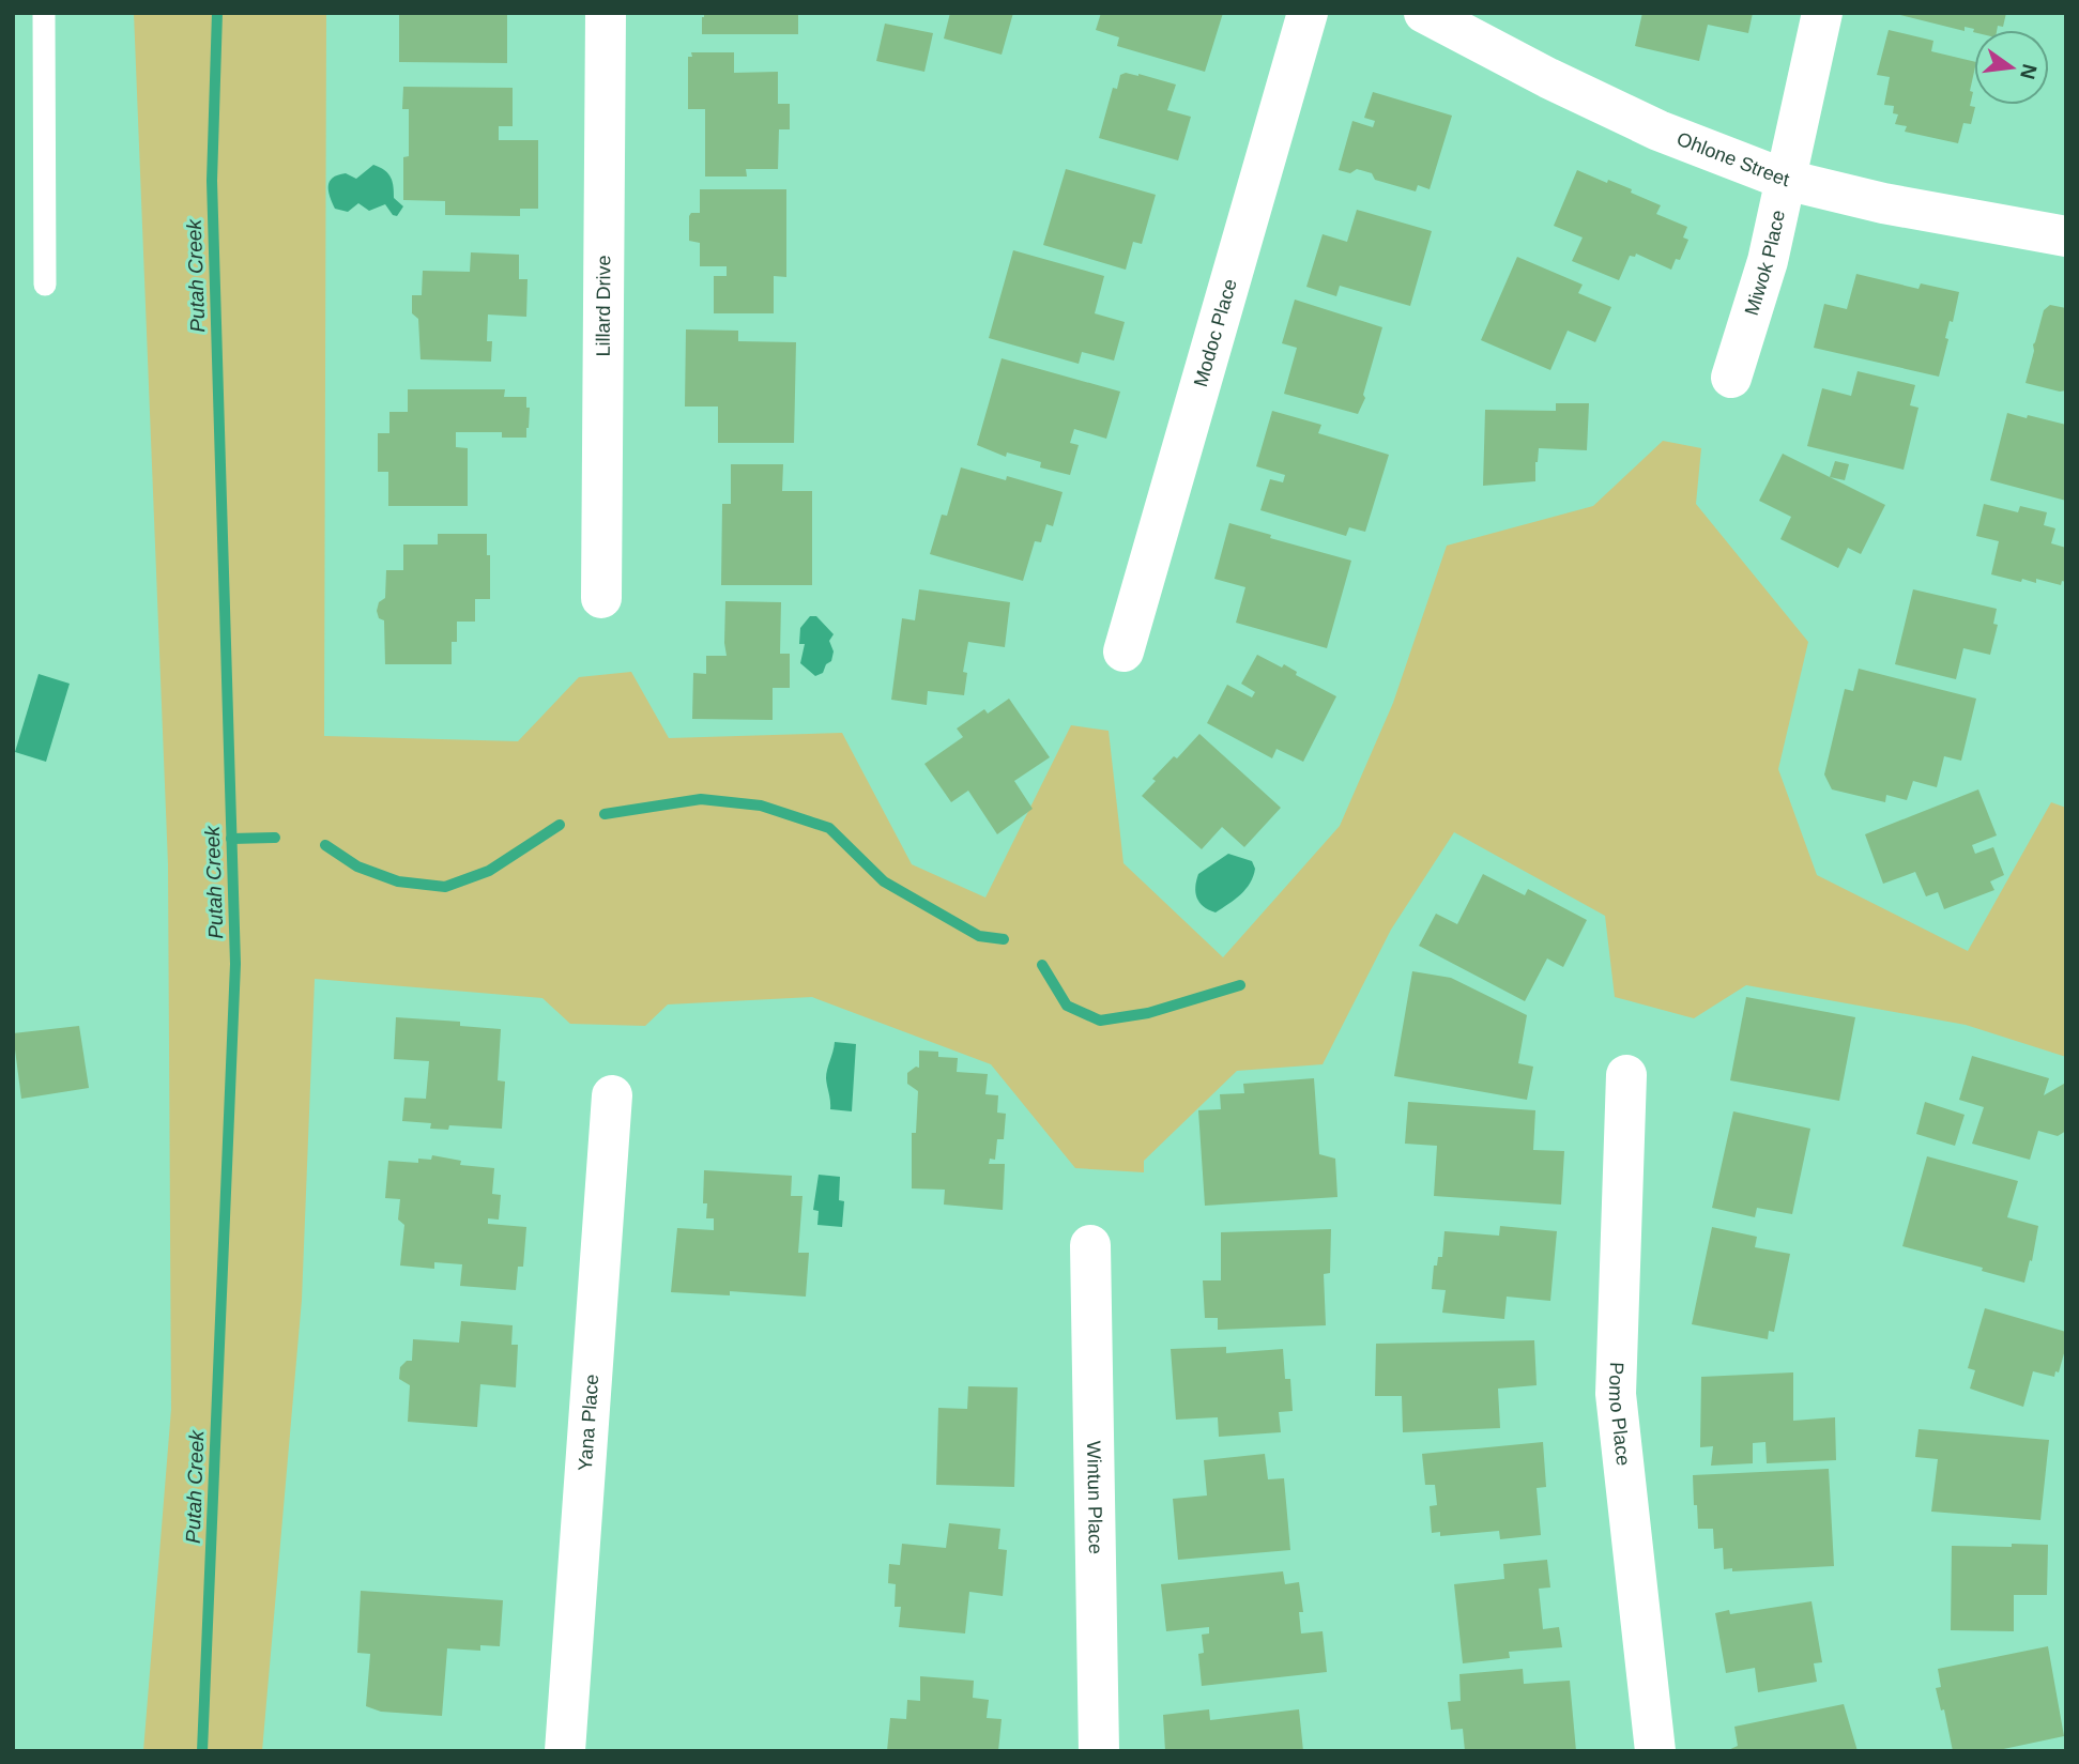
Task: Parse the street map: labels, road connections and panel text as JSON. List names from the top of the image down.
{
  "streets": {
    "street": [
      "Ohlone Street",
      "Miwok Place",
      "Lillard Drive",
      "Modoc Place",
      "Pomo Place",
      "Yana Place",
      "Wintun Place"
    ]
  },
  "crossings": [
    ["Ohlone Street", "Miwok Place"]
  ],
  "water": ["Putah Creek"],
  "north": "right"
}
